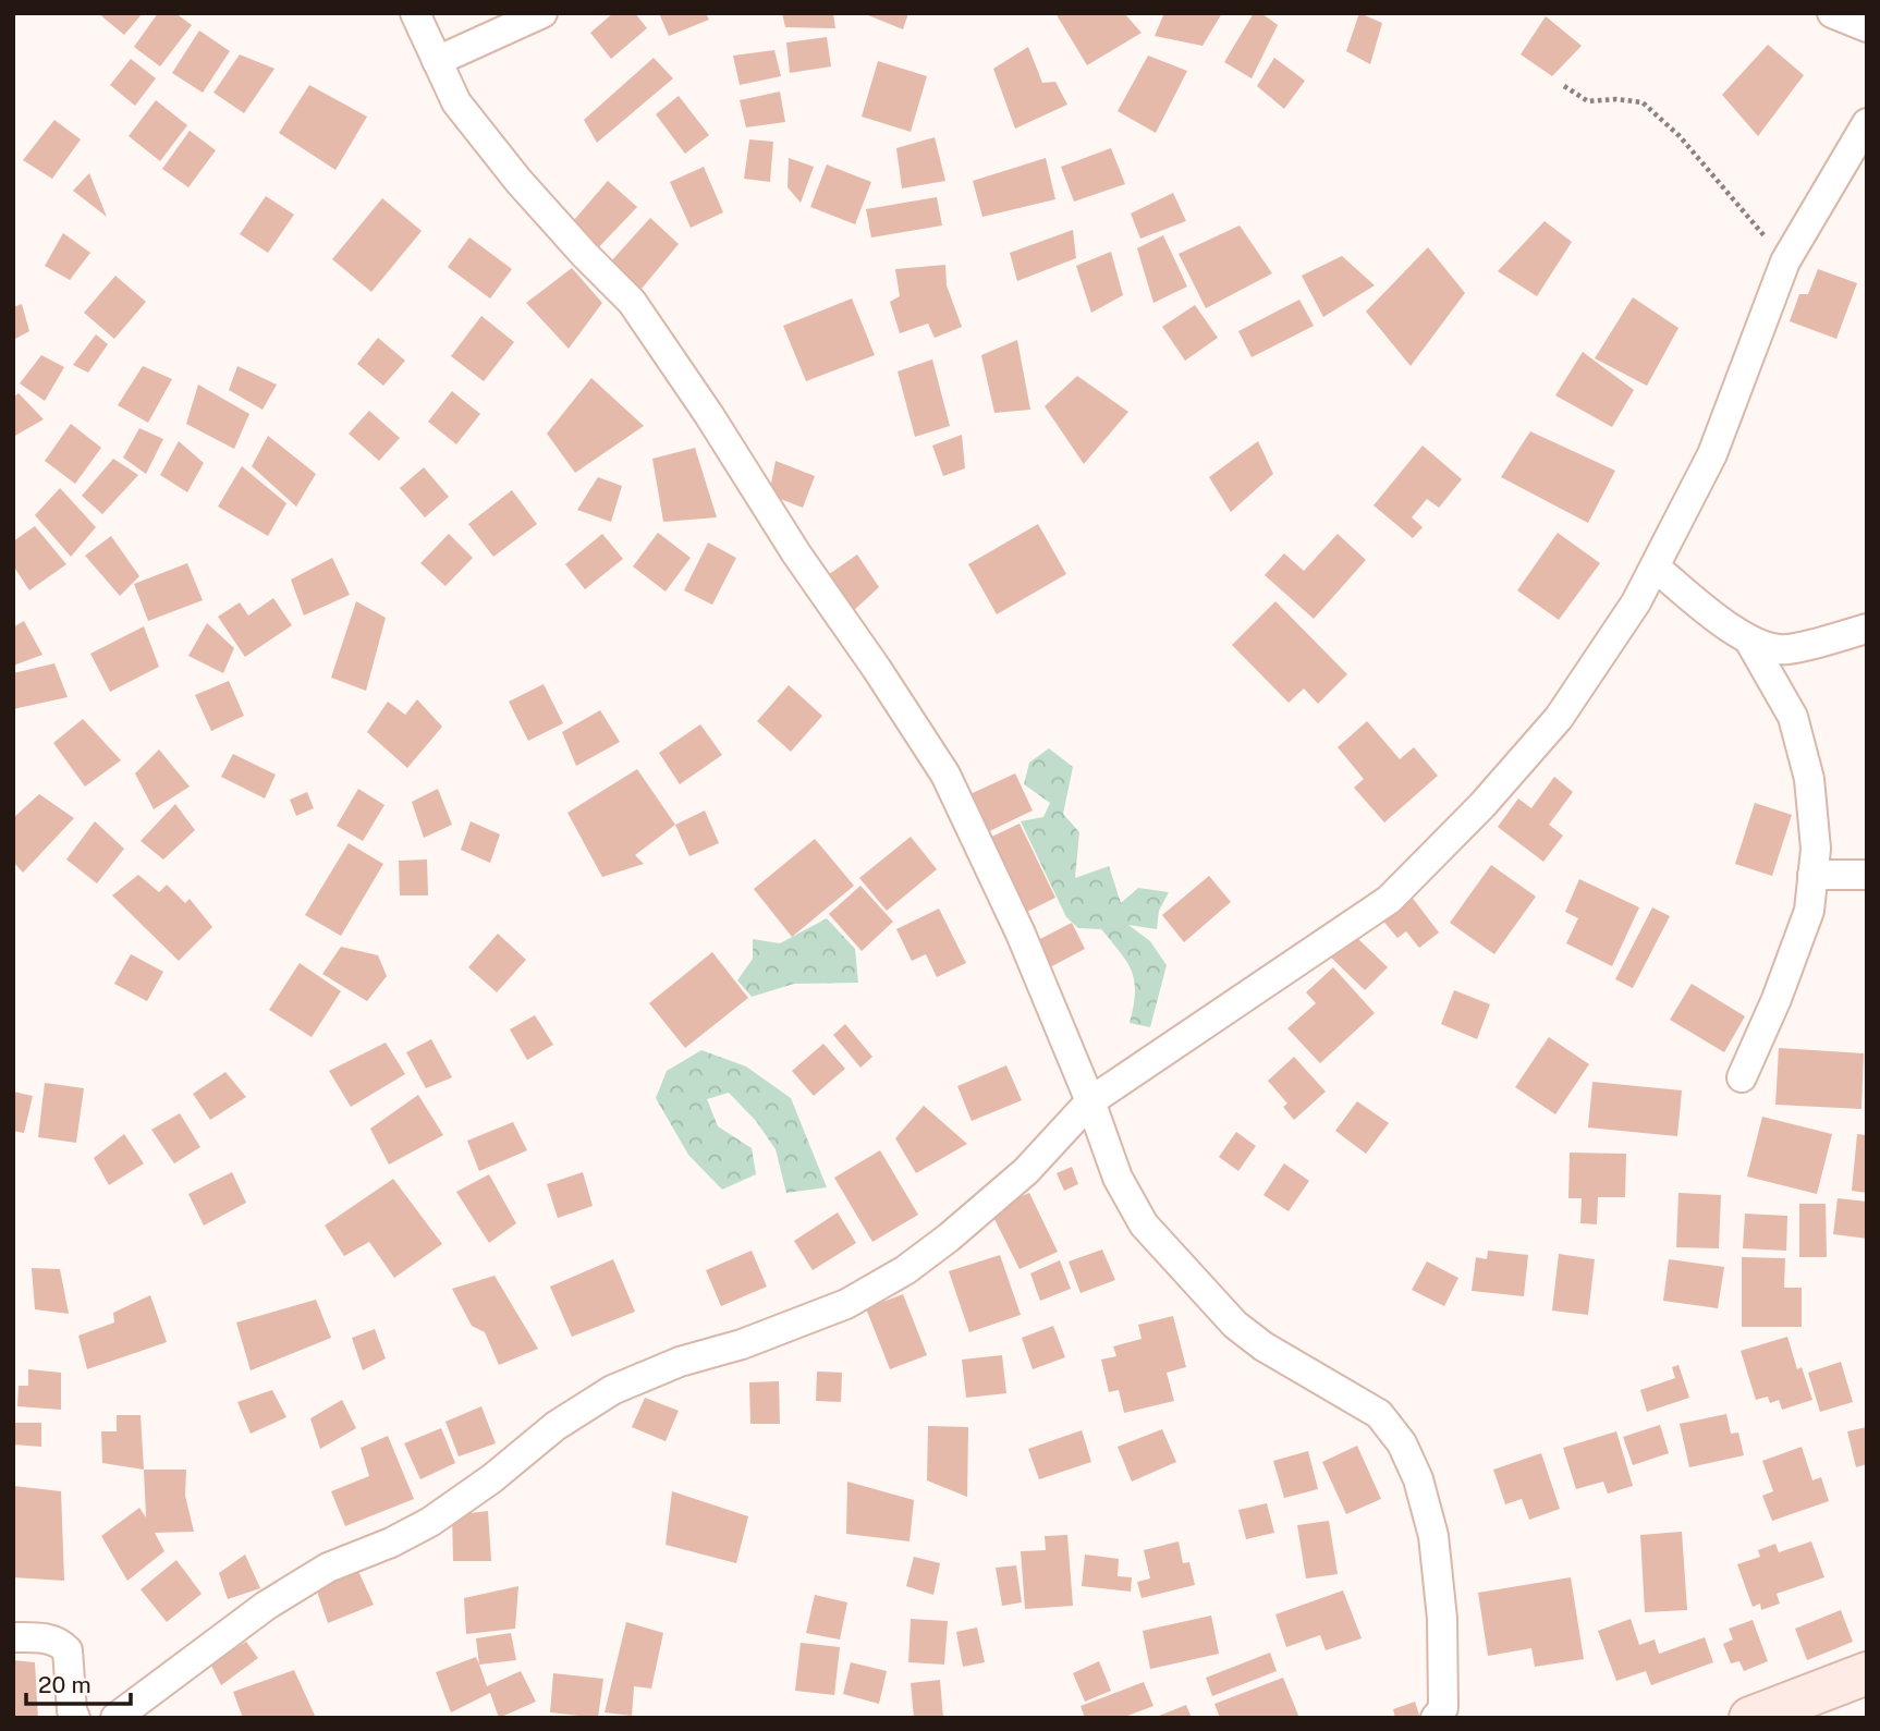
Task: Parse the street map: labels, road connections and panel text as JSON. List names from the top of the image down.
{
  "scale_bar": "20 m"
}
